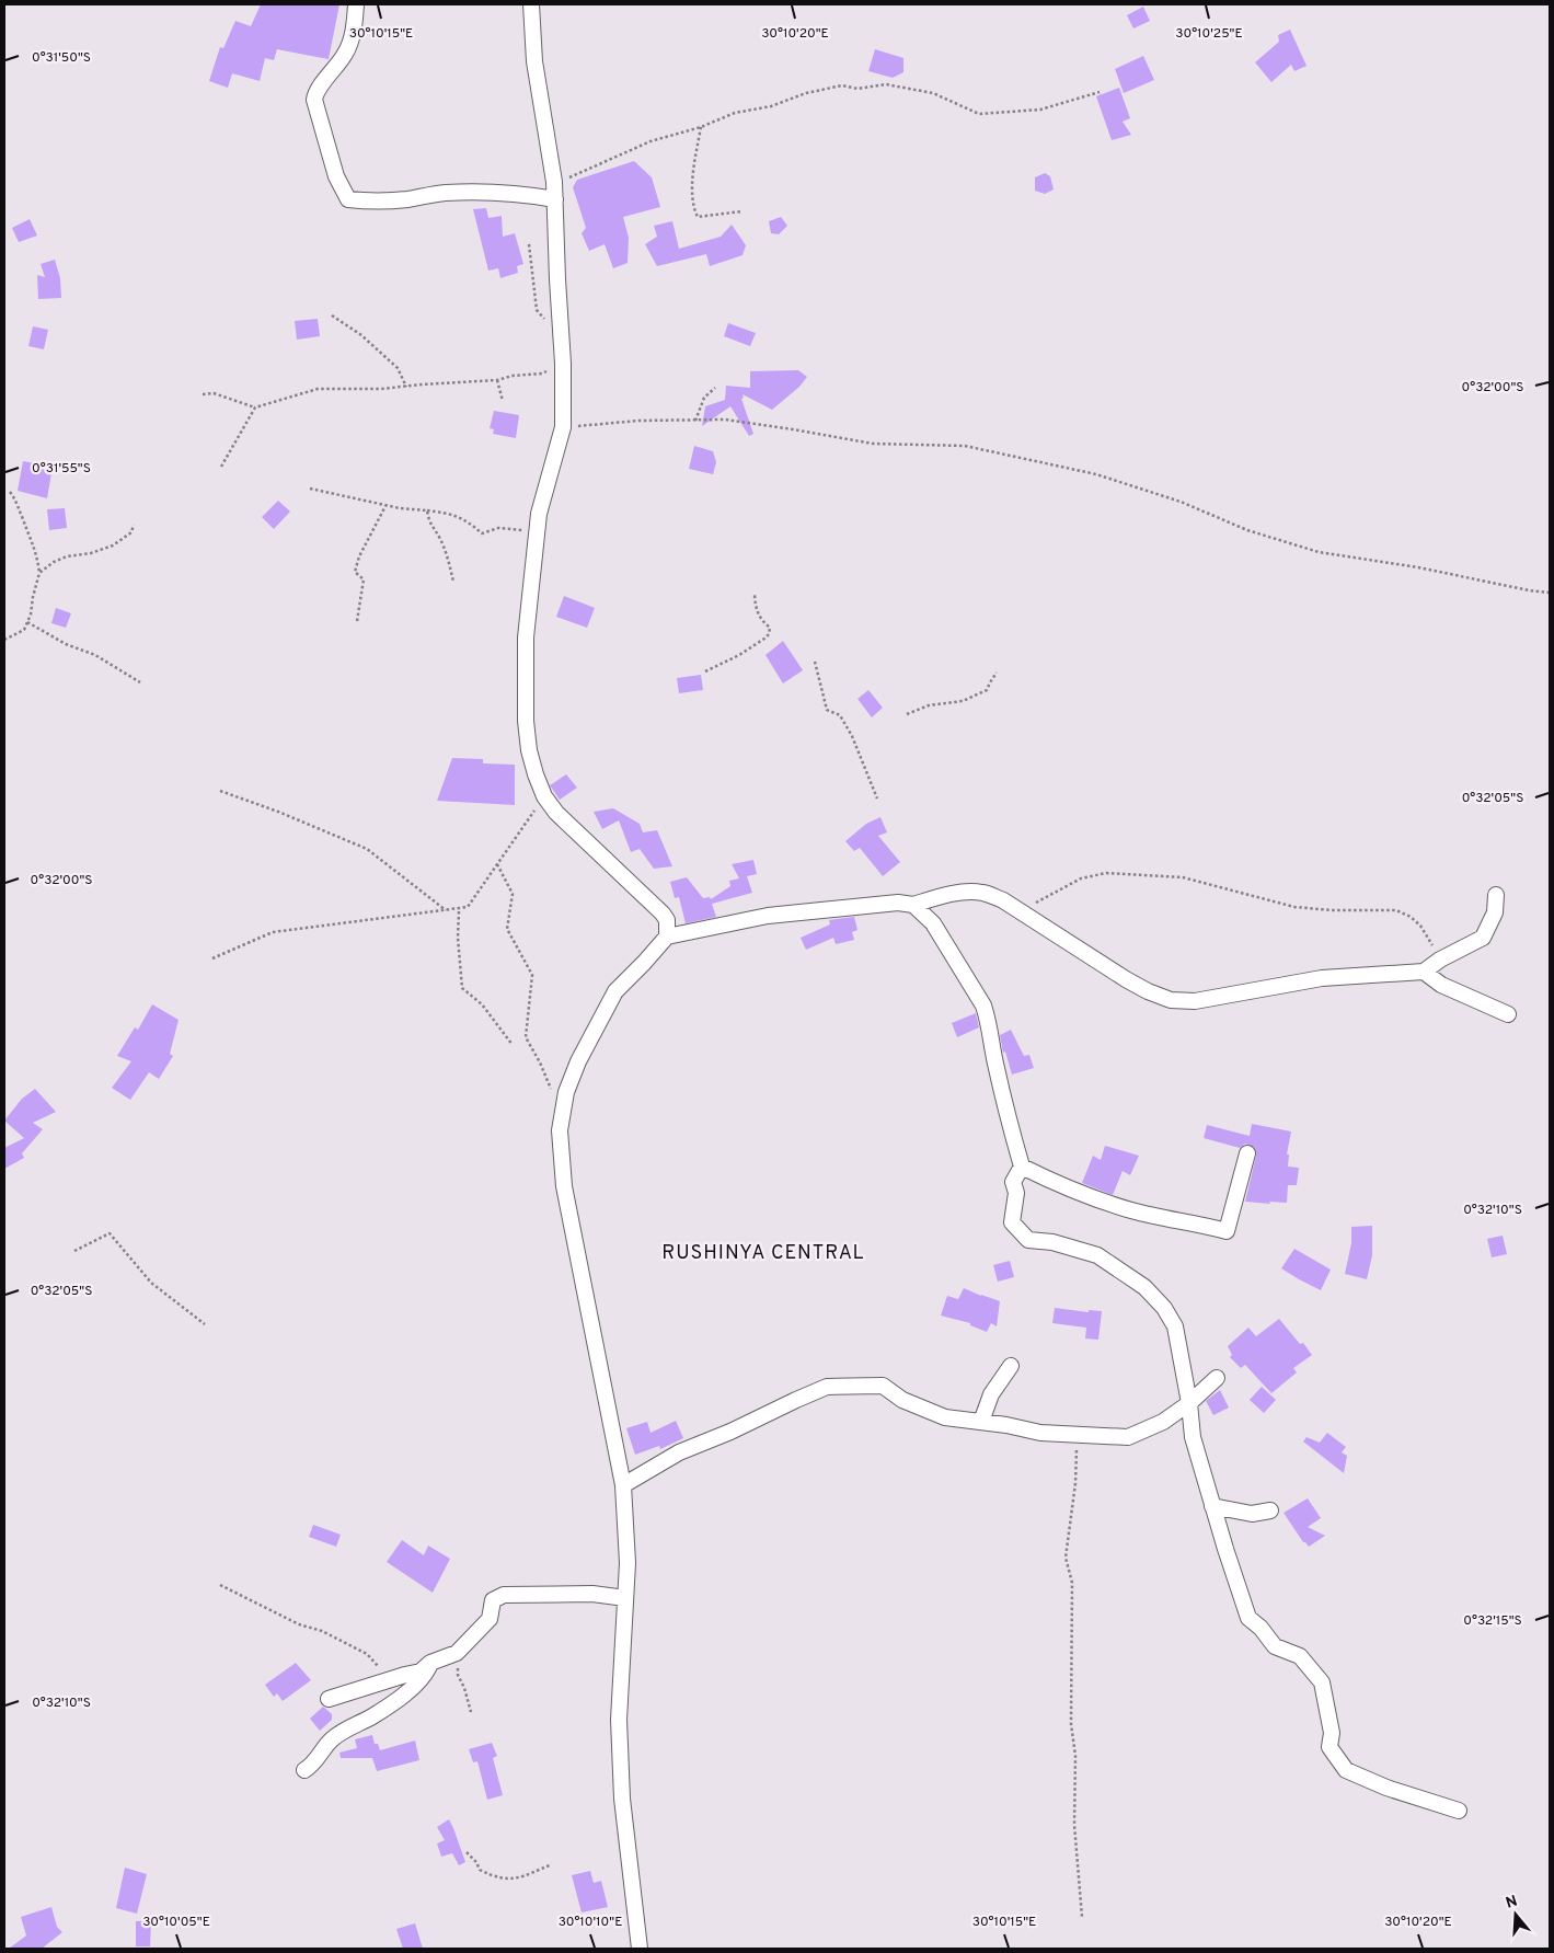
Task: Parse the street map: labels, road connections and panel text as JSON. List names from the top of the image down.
{
  "districts": ["RUSHINYA CENTRAL"],
  "north": "top",
  "coordinates": [
    "30°10'15\"E",
    "30°10'20\"E",
    "30°10'25\"E",
    "0°31'50\"S",
    "0°32'00\"S",
    "0°31'55\"S",
    "0°32'05\"S",
    "0°32'10\"S",
    "0°32'15\"S",
    "30°10'05\"E",
    "30°10'10\"E"
  ]
}
